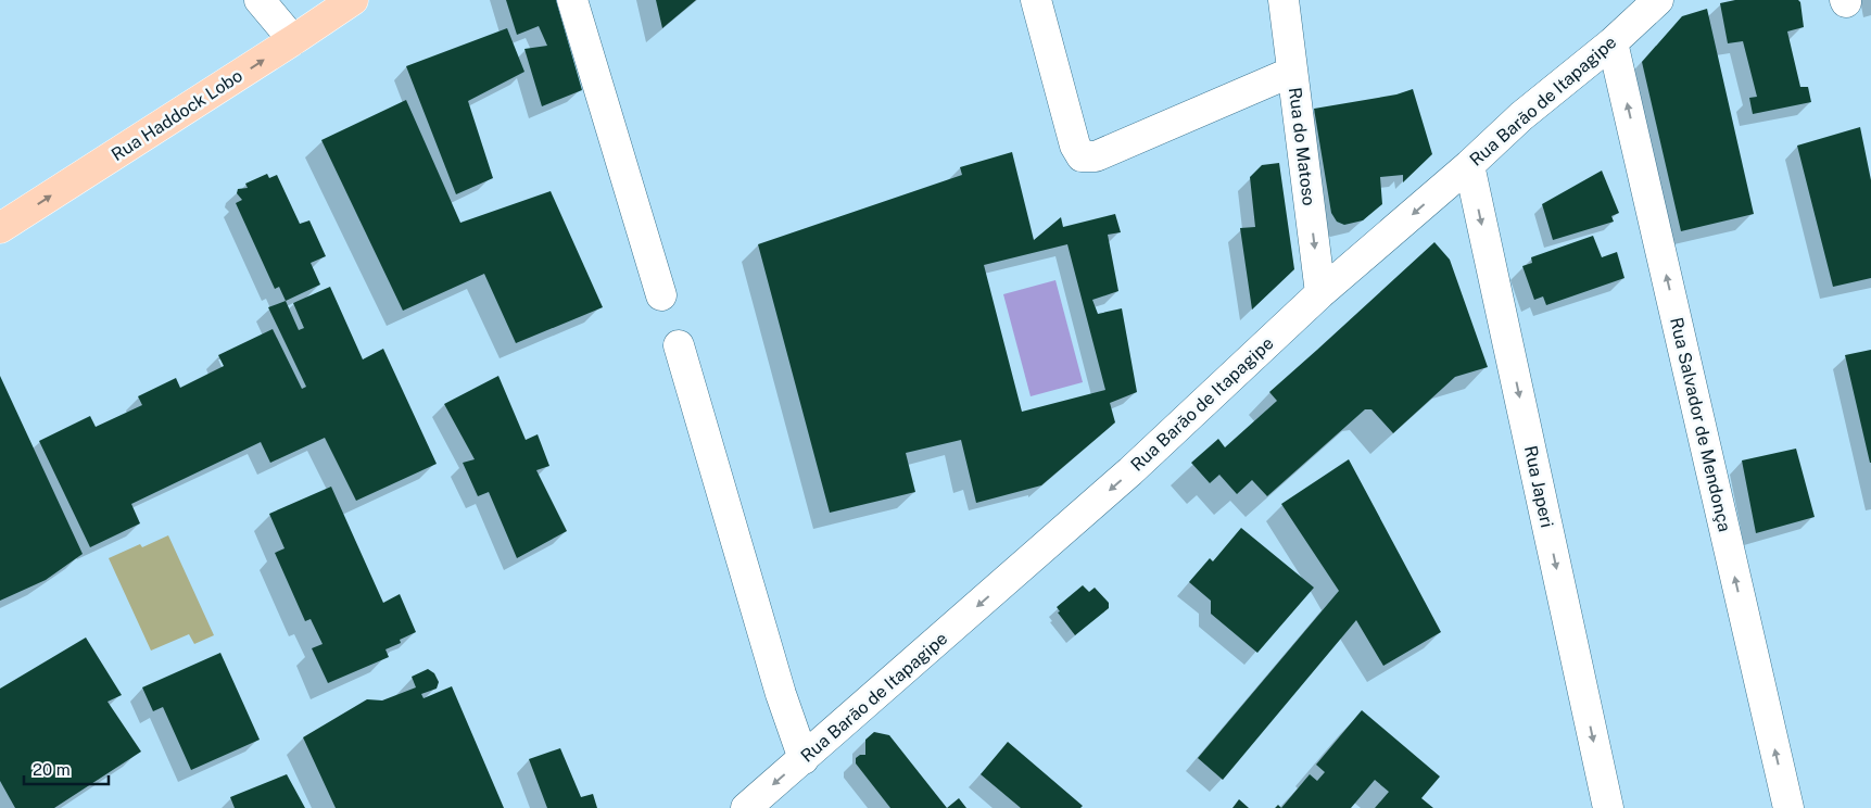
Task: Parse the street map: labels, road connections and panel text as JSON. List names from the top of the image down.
{
  "streets": {
    "main road": ["Rua Haddock Lobo"],
    "street": [
      "Rua Barão de Itapagipe",
      "Rua do Matoso",
      "Rua Salvador de Mendonça",
      "Rua Japeri"
    ]
  },
  "crossings": [
    ["Rua Barão de Itapagipe", "Rua do Matoso"],
    ["Rua Barão de Itapagipe", "Rua Salvador de Mendonça"],
    ["Rua Barão de Itapagipe", "Rua Japeri"]
  ],
  "one_way": [
    "Rua Barão de Itapagipe",
    "Rua Haddock Lobo",
    "Rua do Matoso",
    "Rua Salvador de Mendonça",
    "Rua Japeri"
  ],
  "scale_bar": "20 m"
}
